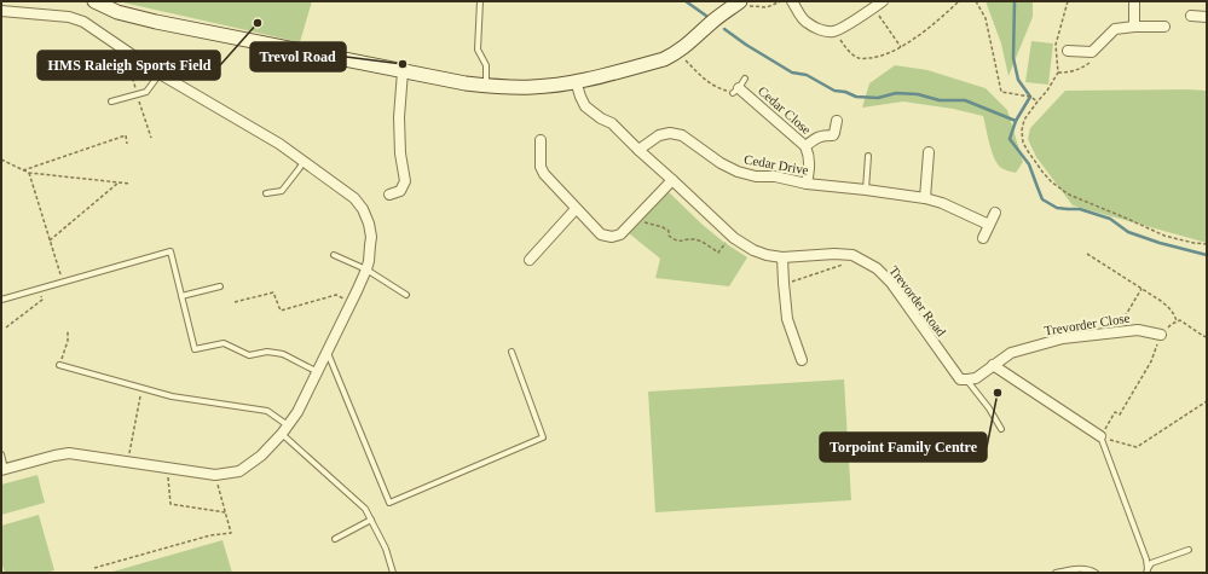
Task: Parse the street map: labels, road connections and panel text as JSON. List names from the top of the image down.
{
  "streets": {
    "street": [
      "Cedar Close",
      "Cedar Drive",
      "Trevorder Road",
      "Trevorder Close"
    ]
  },
  "crossings": [
    ["Cedar Close", "Cedar Drive"],
    ["Cedar Drive", "Trevorder Road"]
  ],
  "places": ["HMS Raleigh Sports Field", "Trevol Road", "Torpoint Family Centre"]
}
